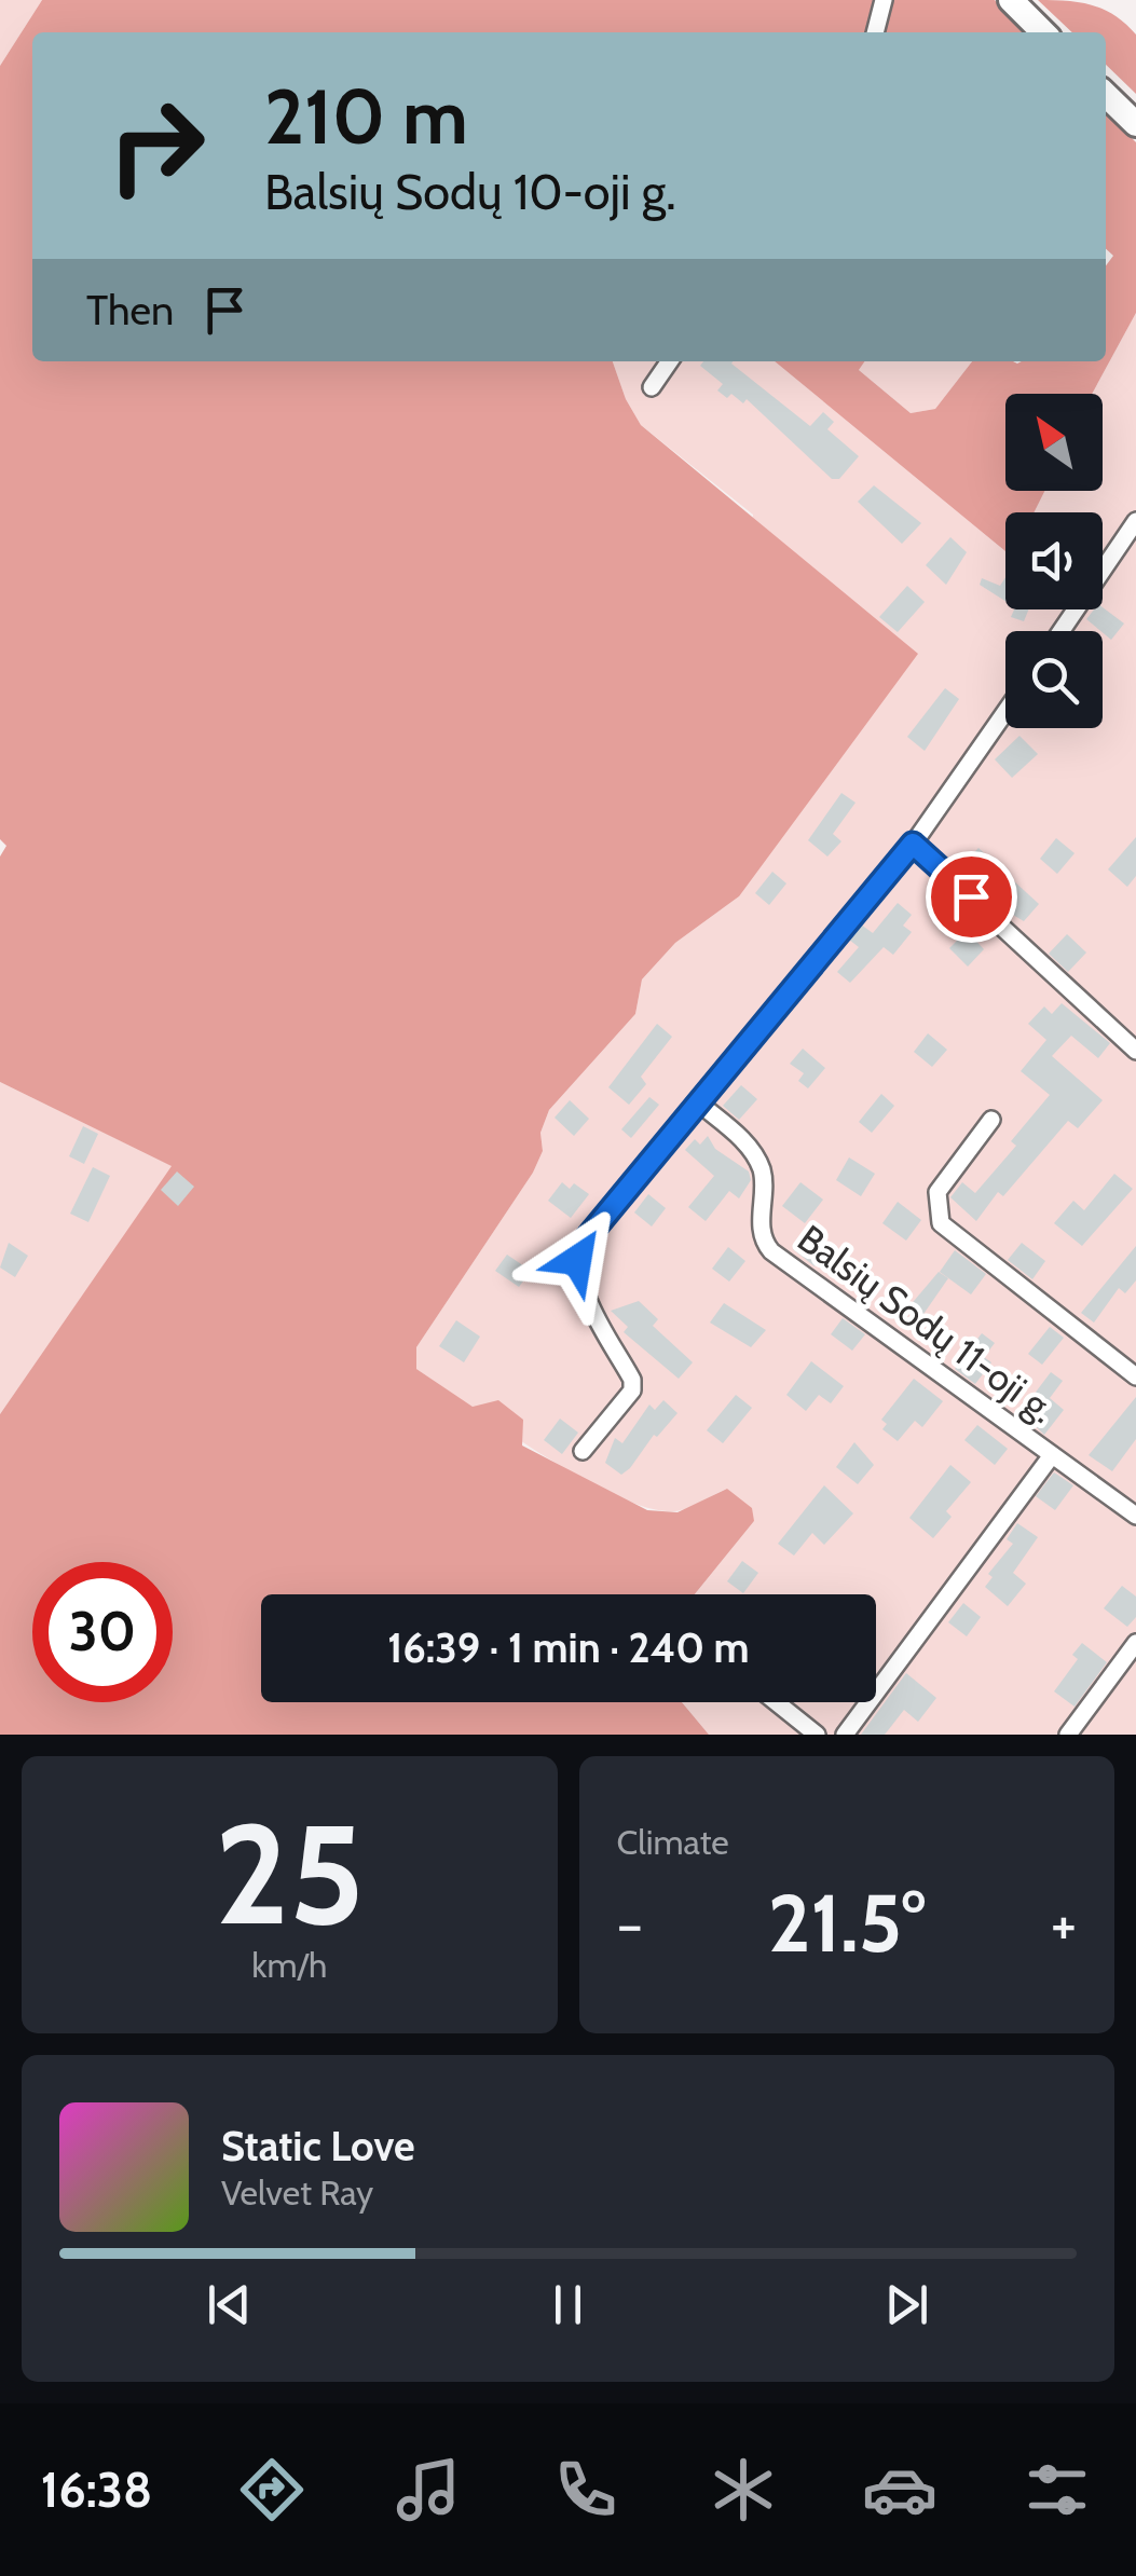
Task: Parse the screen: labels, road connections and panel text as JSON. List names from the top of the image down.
{
  "streets": {
    "street": ["Balsių Sodų 11-oji g."]
  },
  "north": "top left",
  "page": {
    "turn": ["210 m", "Balsių Sodų 10-oji g."],
    "then": "Then",
    "limit": "30",
    "trip": "16:39 · 1 min · 240 m",
    "tile": [
      ["25", "km/h"],
      "Climate"
    ],
    "heat": ["−", "21.5°", "+"],
    "song": ["Static Love", "Velvet Ray"],
    "tabs": "16:38"
  }
}
